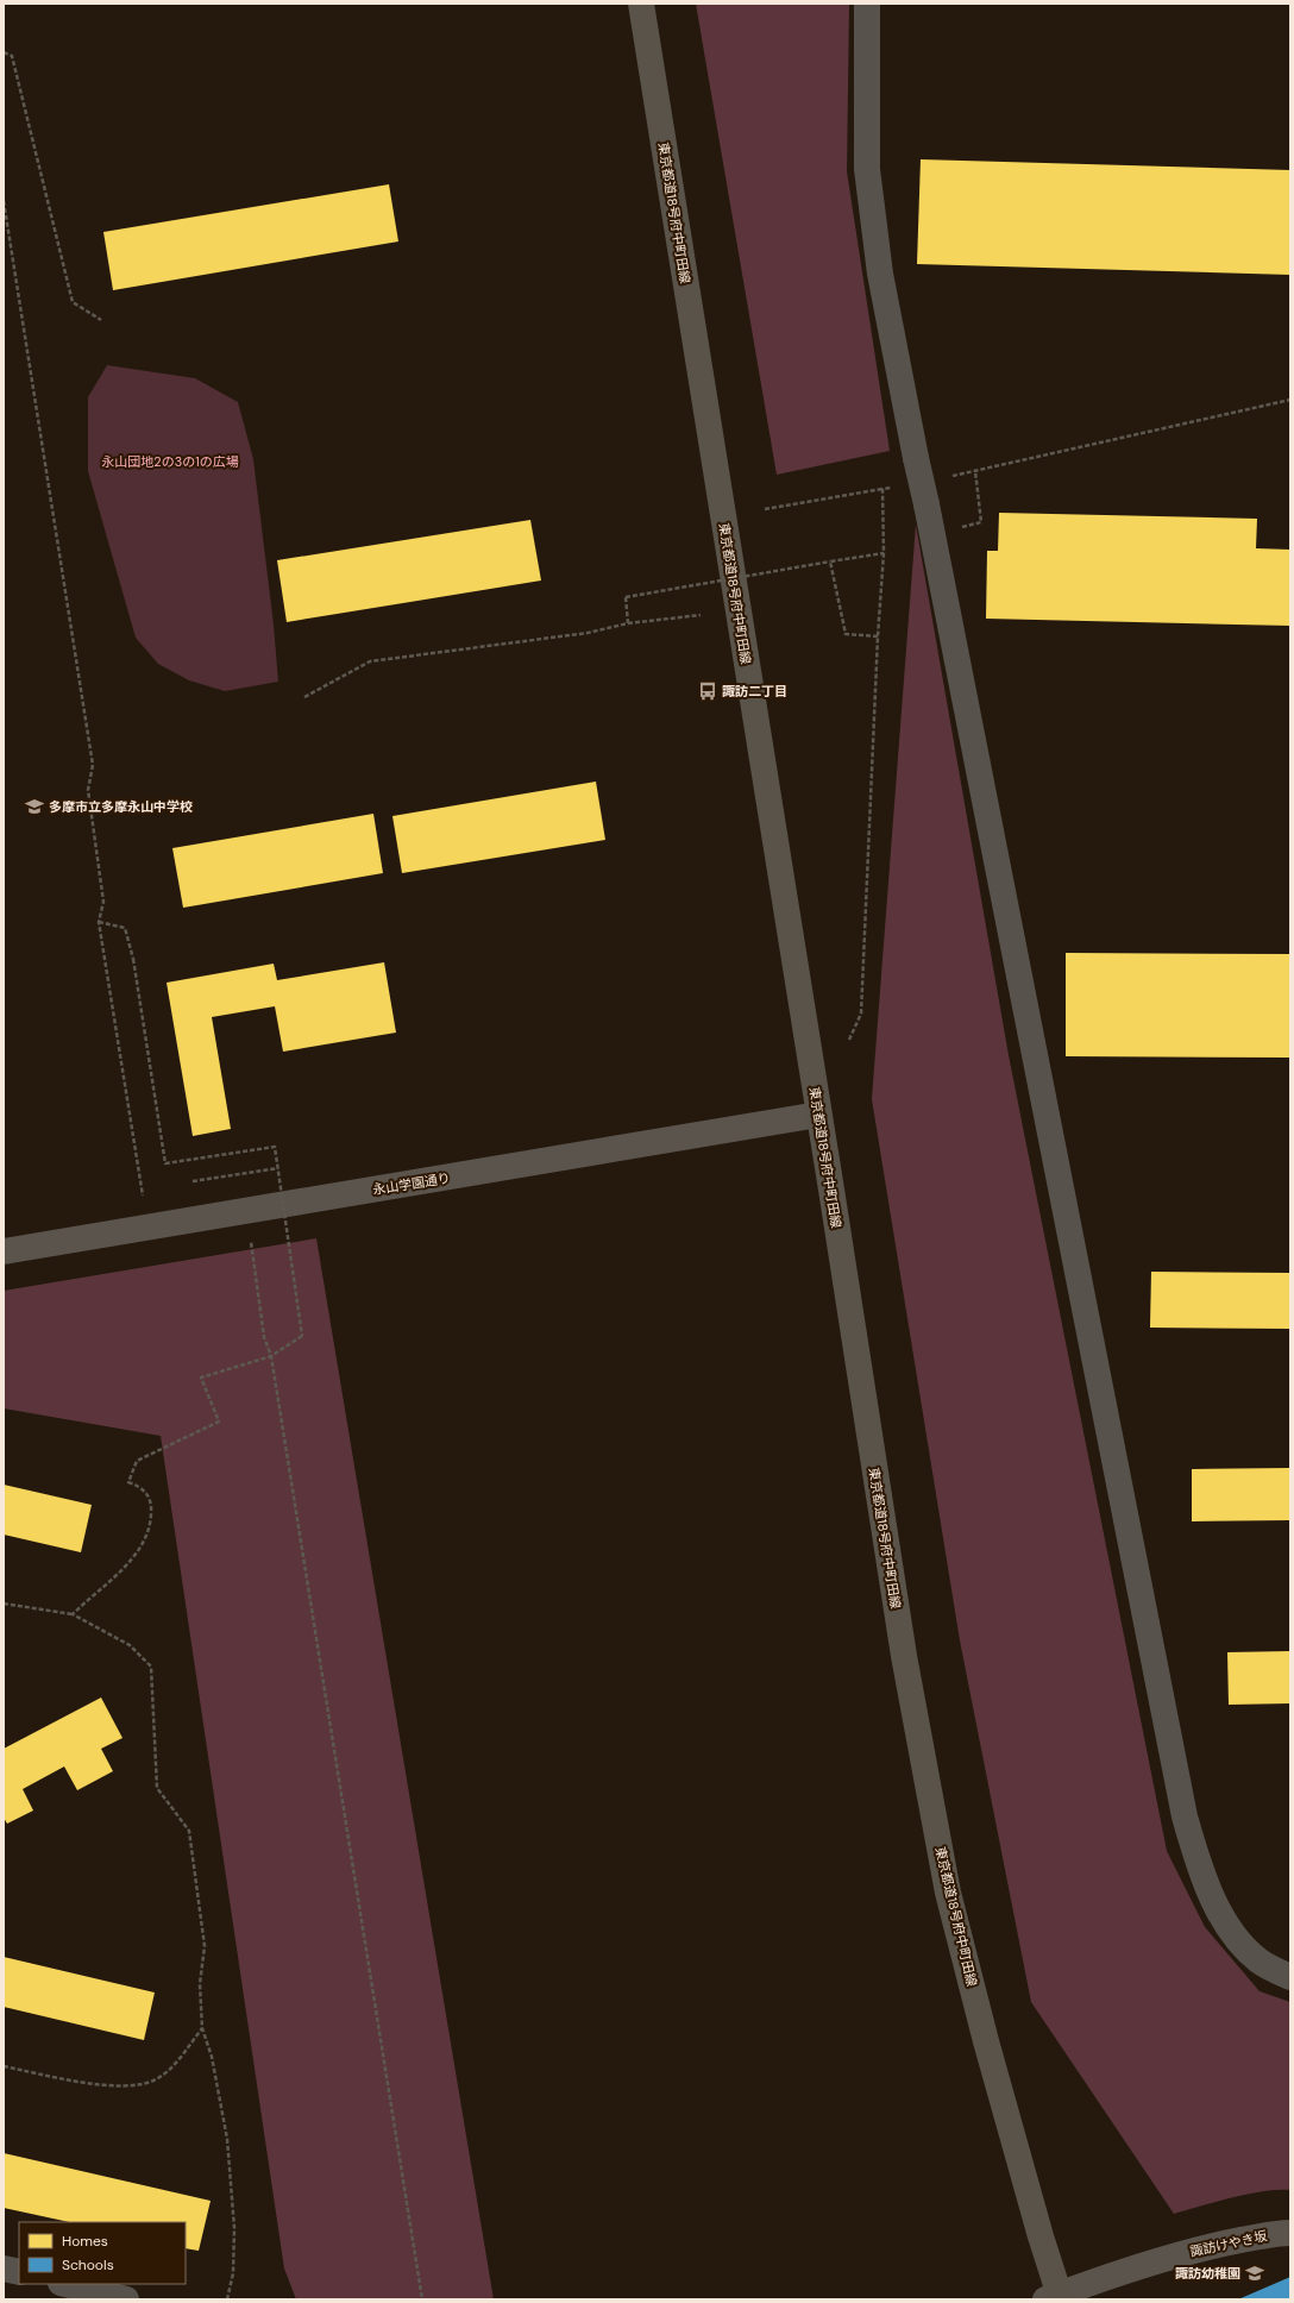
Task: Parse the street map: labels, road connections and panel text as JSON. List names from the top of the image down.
{
  "streets": {
    "main road": ["東京都道18号府中町田線"],
    "street": ["永山学園通り", "諏訪けやき坂"]
  },
  "crossings": [
    ["東京都道18号府中町田線", "永山学園通り"],
    ["東京都道18号府中町田線", "諏訪けやき坂"]
  ],
  "parks": ["永山団地2の3の1の広場"],
  "places": {
    "bus stop": ["諏訪二丁目"],
    "school or university": ["多摩市立多摩永山中学校", "諏訪幼稚園"]
  },
  "legend": ["Homes", "Schools"]
}
